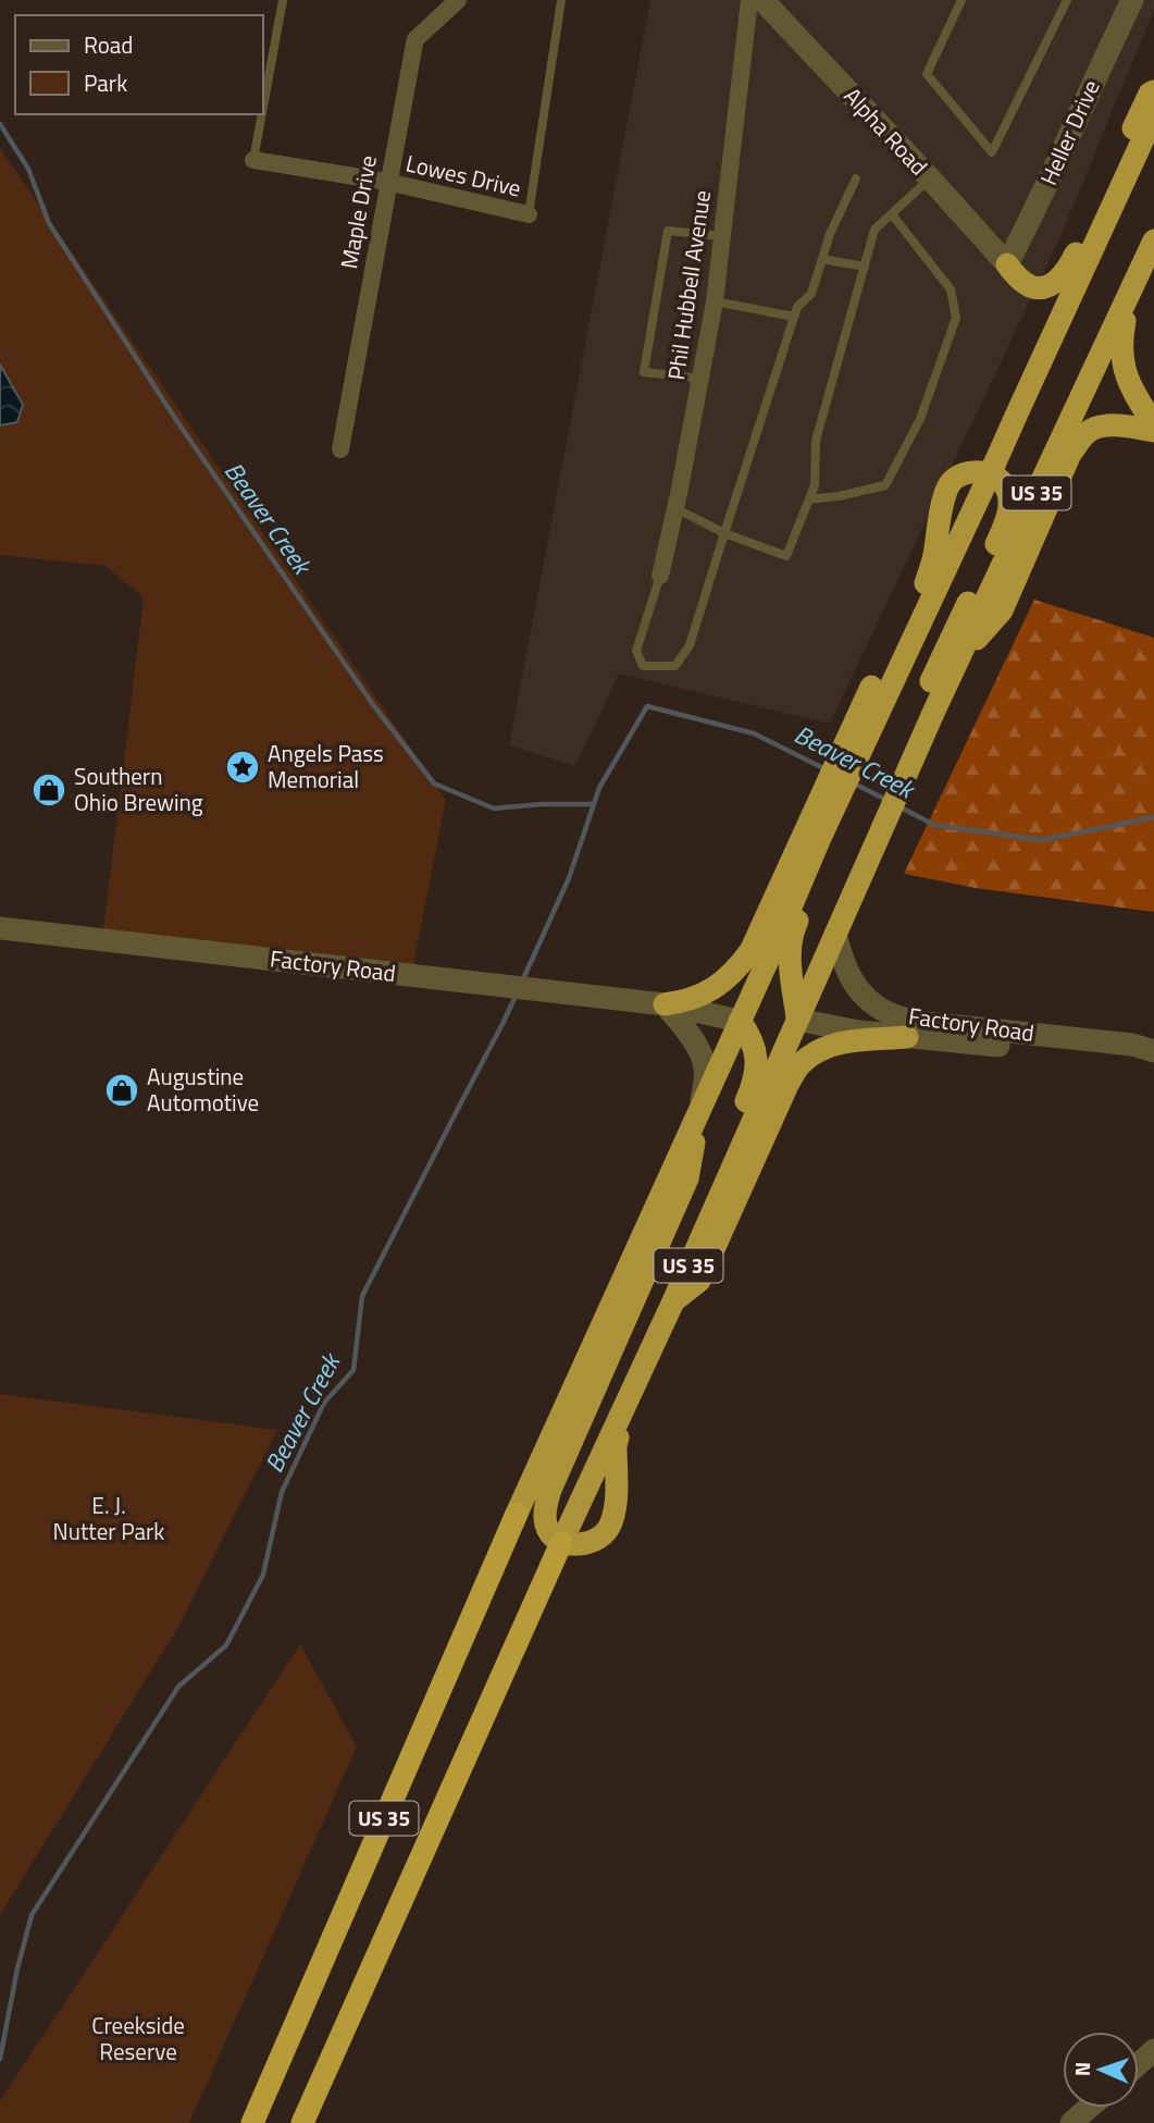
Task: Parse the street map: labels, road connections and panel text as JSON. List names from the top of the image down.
{
  "streets": {
    "highway": ["US 35"],
    "street": [
      "Alpha Road",
      "Heller Drive",
      "Lowes Drive",
      "Maple Drive",
      "Phil Hubbell Avenue",
      "Factory Road"
    ]
  },
  "crossings": [
    ["Alpha Road", "Heller Drive"],
    ["Lowes Drive", "Maple Drive"],
    ["US 35", "Factory Road"]
  ],
  "water": ["Beaver Creek"],
  "parks": ["E. J. Nutter Park", "Creekside Reserve"],
  "places": {
    "place": ["Angels Pass Memorial"],
    "shop": ["Southern Ohio Brewing", "Augustine Automotive"]
  },
  "legend": ["Road", "Park"],
  "north": "left"
}
